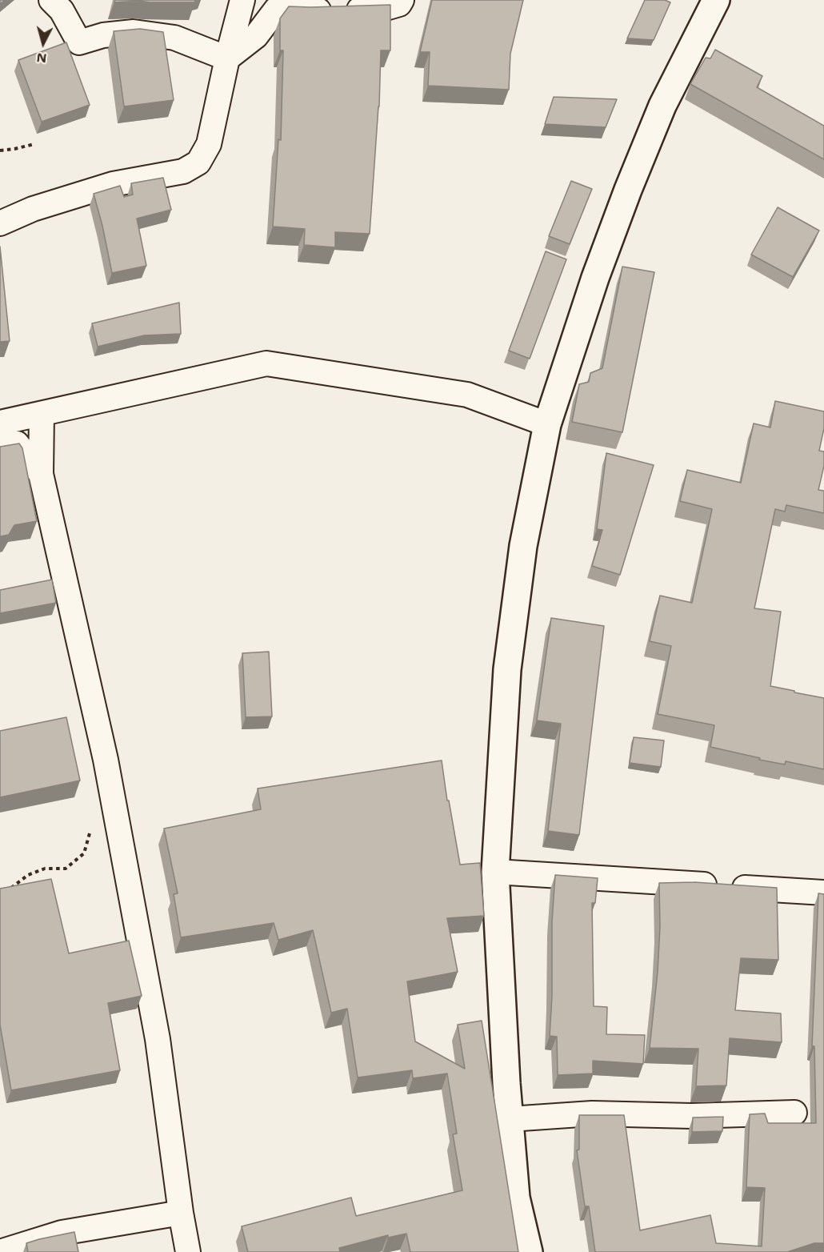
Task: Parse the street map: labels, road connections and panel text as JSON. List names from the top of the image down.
{
  "north": "bottom"
}
